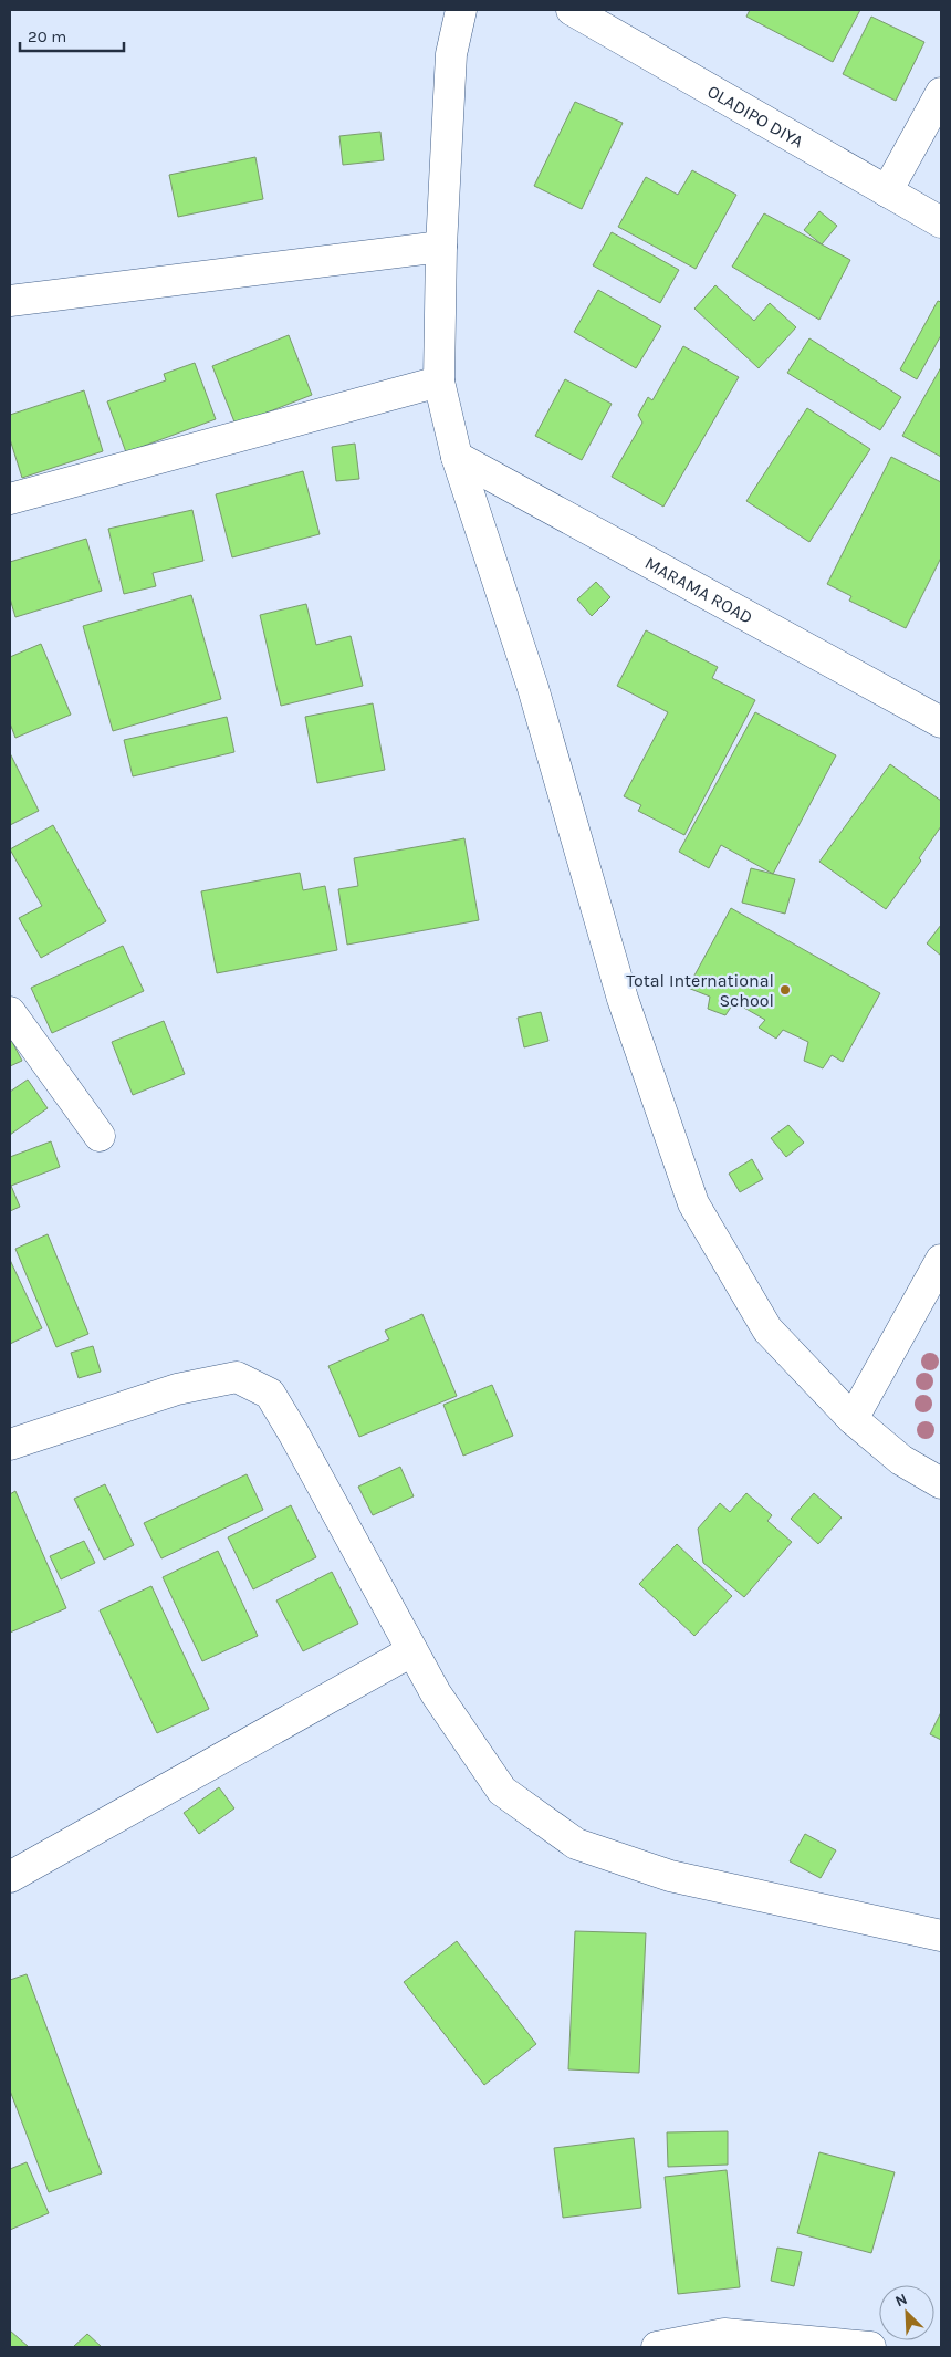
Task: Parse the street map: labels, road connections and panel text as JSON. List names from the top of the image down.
{
  "streets": {
    "street": ["OLADIPO DIYA", "MARAMA ROAD"]
  },
  "places": ["Total International School"],
  "scale_bar": "20 m",
  "north": "top left"
}
